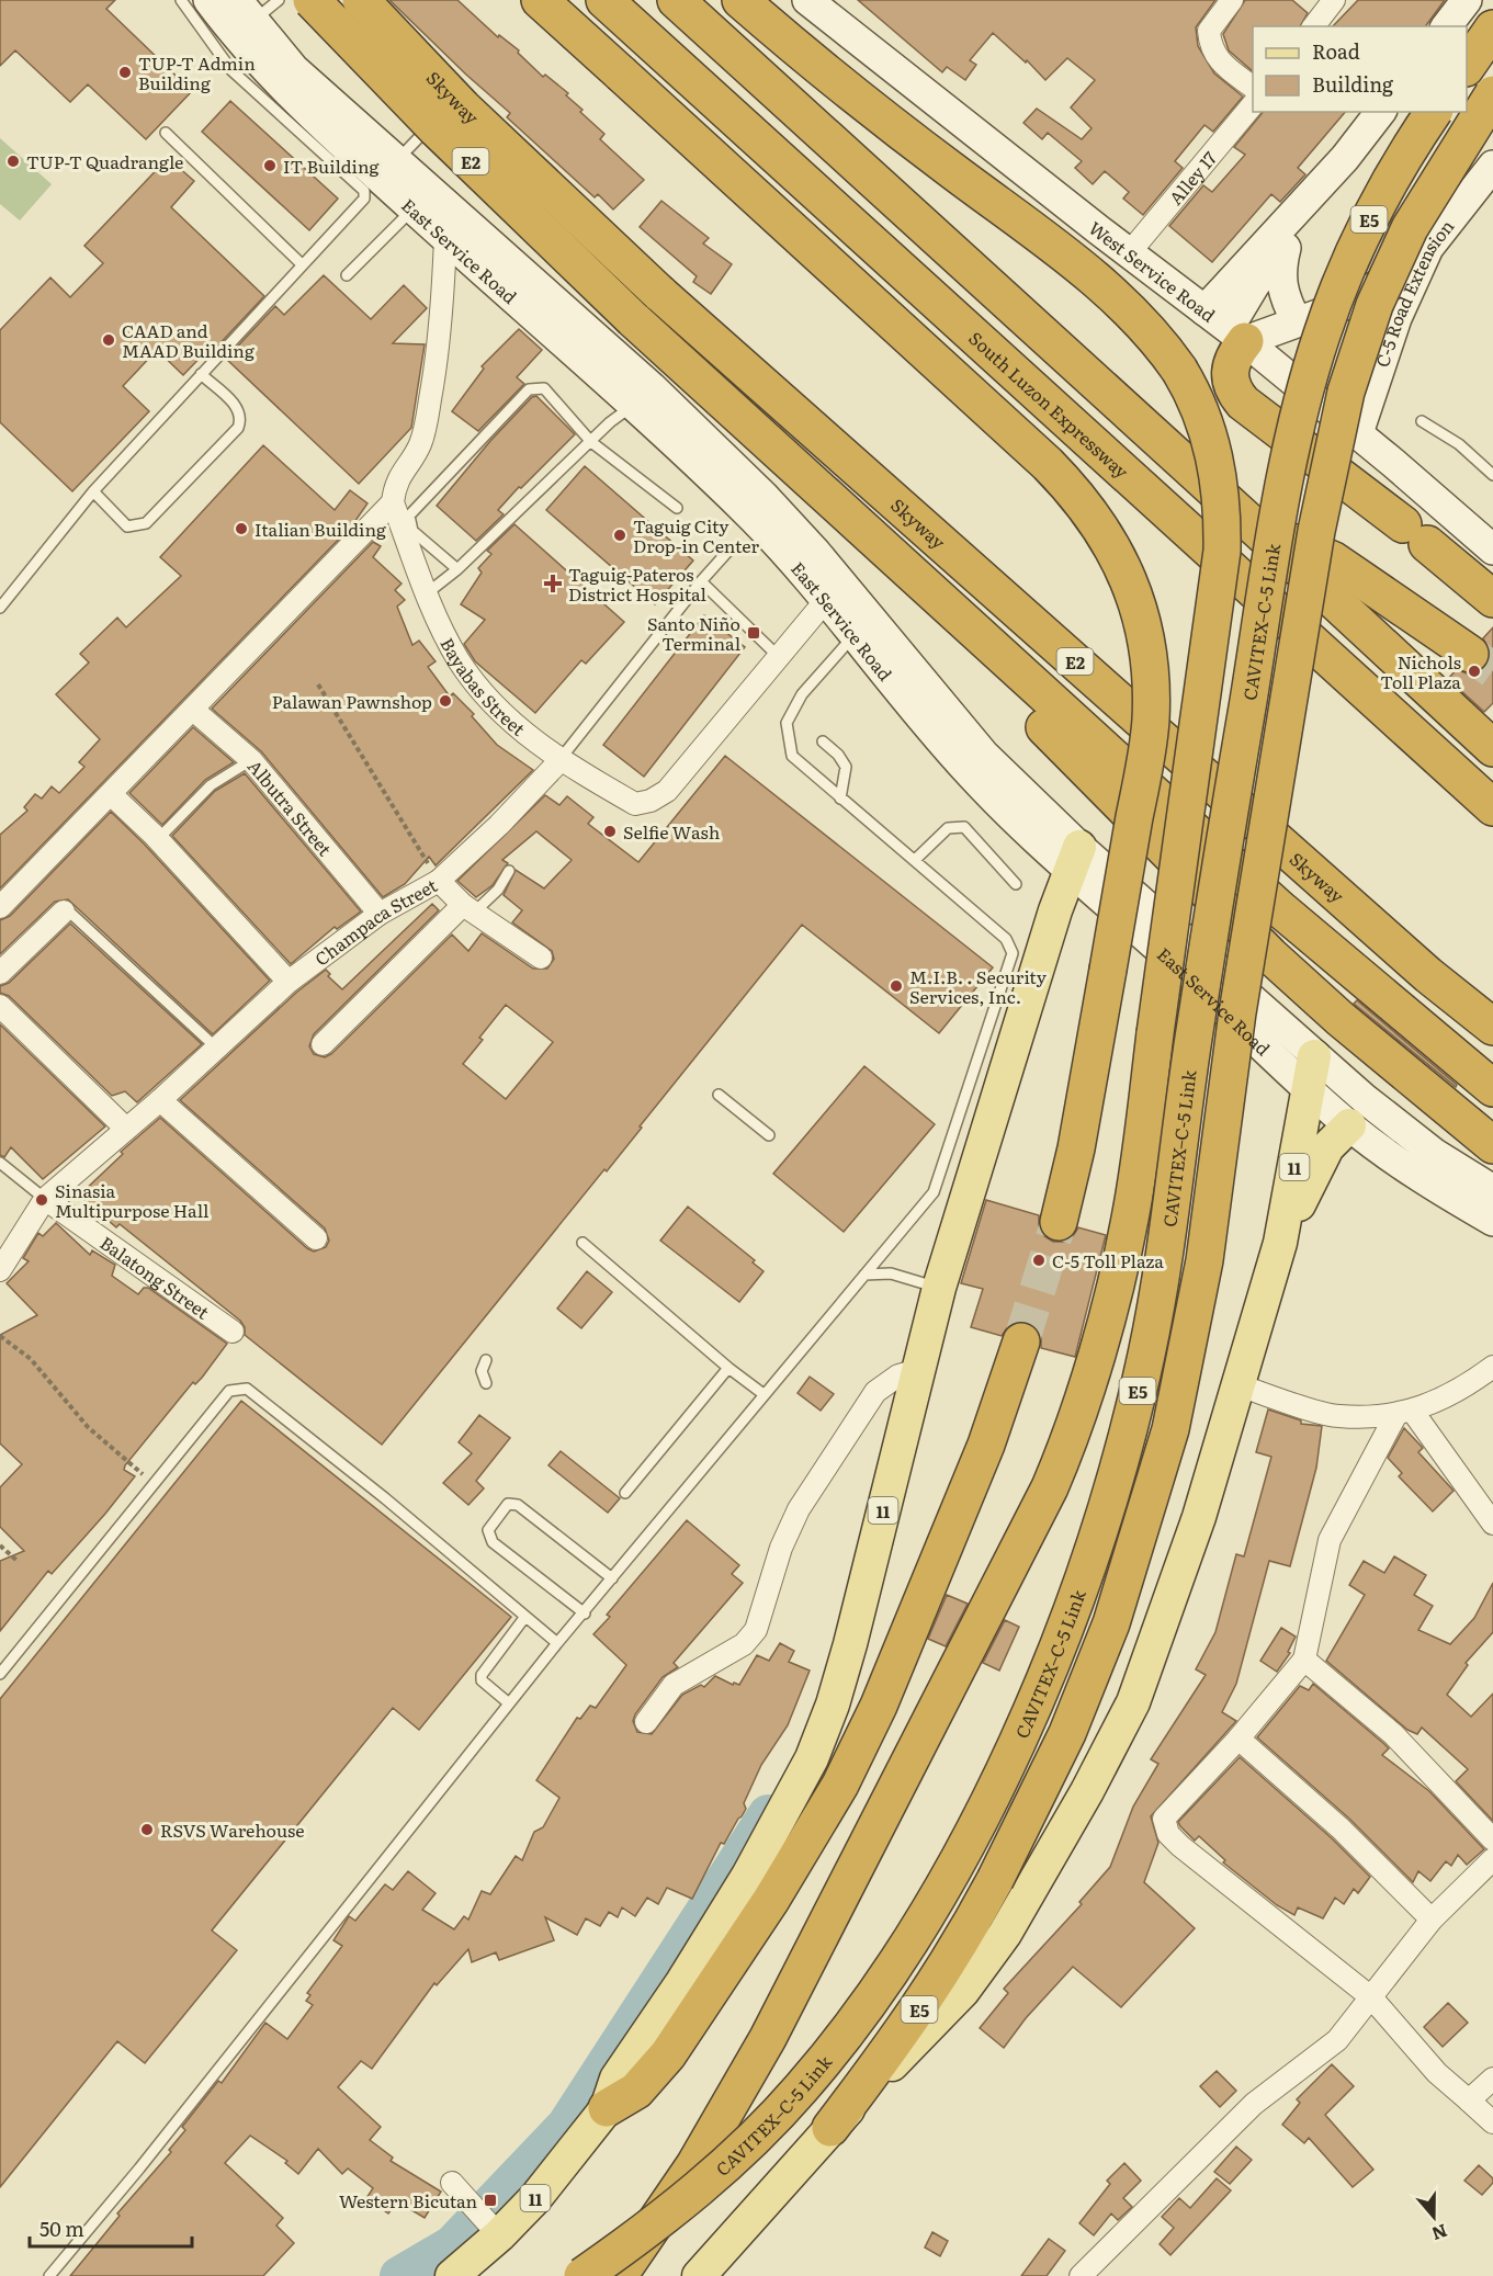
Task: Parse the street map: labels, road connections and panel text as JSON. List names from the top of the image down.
{
  "streets": {
    "highway": [
      "Skyway",
      "E2",
      "E5",
      "South Luzon Expressway",
      "CAVITEX–C-5 Link"
    ],
    "main road": [
      "East Service Road",
      "West Service Road",
      "C-5 Road Extension",
      "11"
    ],
    "street": [
      "Alley 17",
      "Bayabas Street",
      "Albutra Street",
      "Champaca Street",
      "Balatong Street"
    ]
  },
  "crossings": [
    ["Alley 17", "West Service Road"],
    ["E5", "11"],
    ["East Service Road", "Bayabas Street"],
    ["East Service Road", "11"],
    ["West Service Road", "C-5 Road Extension"],
    ["Bayabas Street", "Champaca Street"],
    ["Albutra Street", "Champaca Street"],
    ["Champaca Street", "Balatong Street"]
  ],
  "places": {
    "other": [
      "TUP-T Admin Building",
      "TUP-T Quadrangle",
      "IT Building",
      "CAAD and MAAD Building",
      "Italian Building",
      "Taguig City Drop-in Center",
      "Nichols Toll Plaza",
      "Palawan Pawnshop",
      "Selfie Wash",
      "M.I.B. . Security Services, Inc.",
      "Sinasia Multipurpose Hall",
      "C-5 Toll Plaza",
      "RSVS Warehouse"
    ],
    "health": ["Taguig-Pateros District Hospital"],
    "transit": ["Santo Niño Terminal", "Western Bicutan"]
  },
  "legend": ["Road", "Building"],
  "scale_bar": "50 m",
  "north": "bottom"
}
